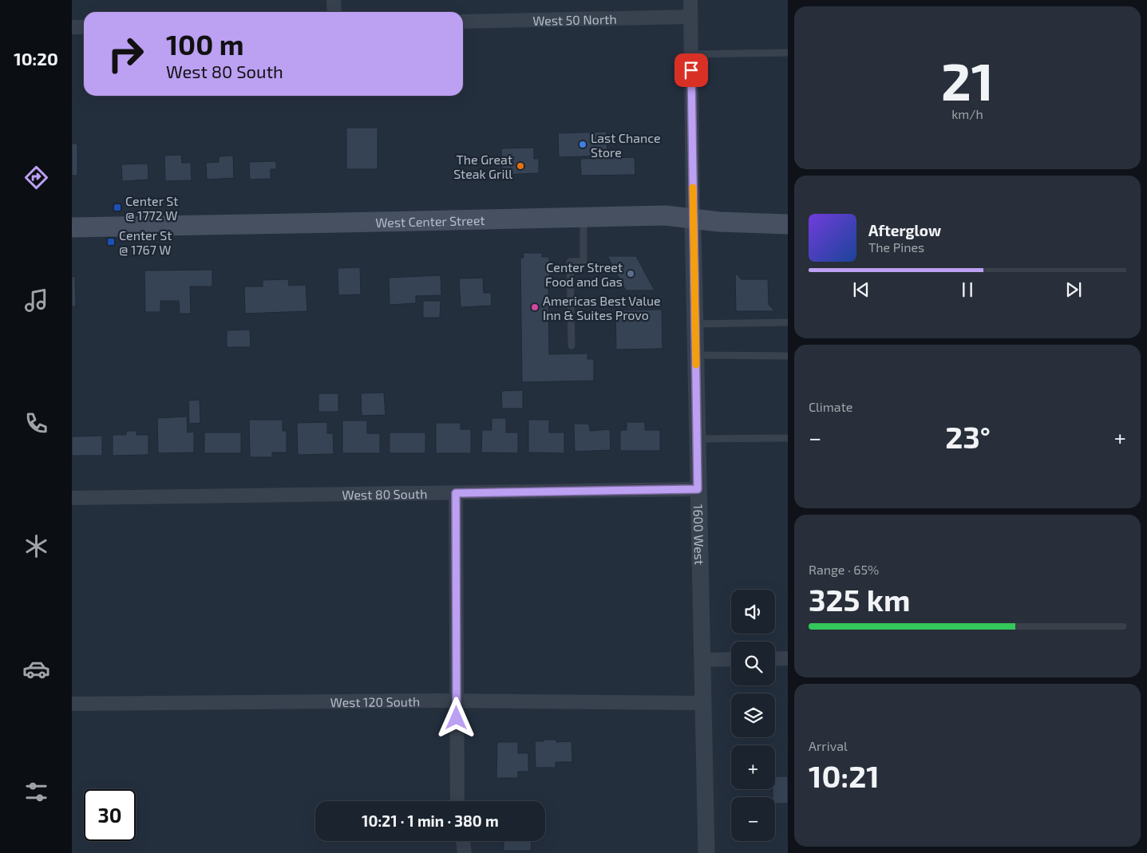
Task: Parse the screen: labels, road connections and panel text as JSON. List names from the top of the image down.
{
  "streets": {
    "main road": ["West Center Street"],
    "street": [
      "West 50 North",
      "West 80 South",
      "1600 West",
      "West 120 South"
    ]
  },
  "crossings": [
    ["West 50 North", "1600 West"],
    ["West Center Street", "1600 West"],
    ["West 80 South", "1600 West"],
    ["1600 West", "West 120 South"]
  ],
  "places": {
    "other": [
      "Last Chance Store",
      "The Great Steak Grill",
      "Center Street Food and Gas",
      "Americas Best Value Inn & Suites Provo"
    ],
    "transit": ["Center St @ 1772 W", "Center St @ 1767 W"]
  },
  "page": {
    "tabs": "10:20",
    "tile": [
      ["21", "km/h"],
      "Climate",
      ["Range · 65%", "325 km"],
      ["Arrival", "10:21"]
    ],
    "turn": ["100 m", "West 80 South"],
    "song": ["Afterglow", "The Pines"],
    "heat": ["−", "23°", "+"],
    "map_buttons": ["+", "−"],
    "limit": "30",
    "trip": "10:21 · 1 min · 380 m"
  }
}
